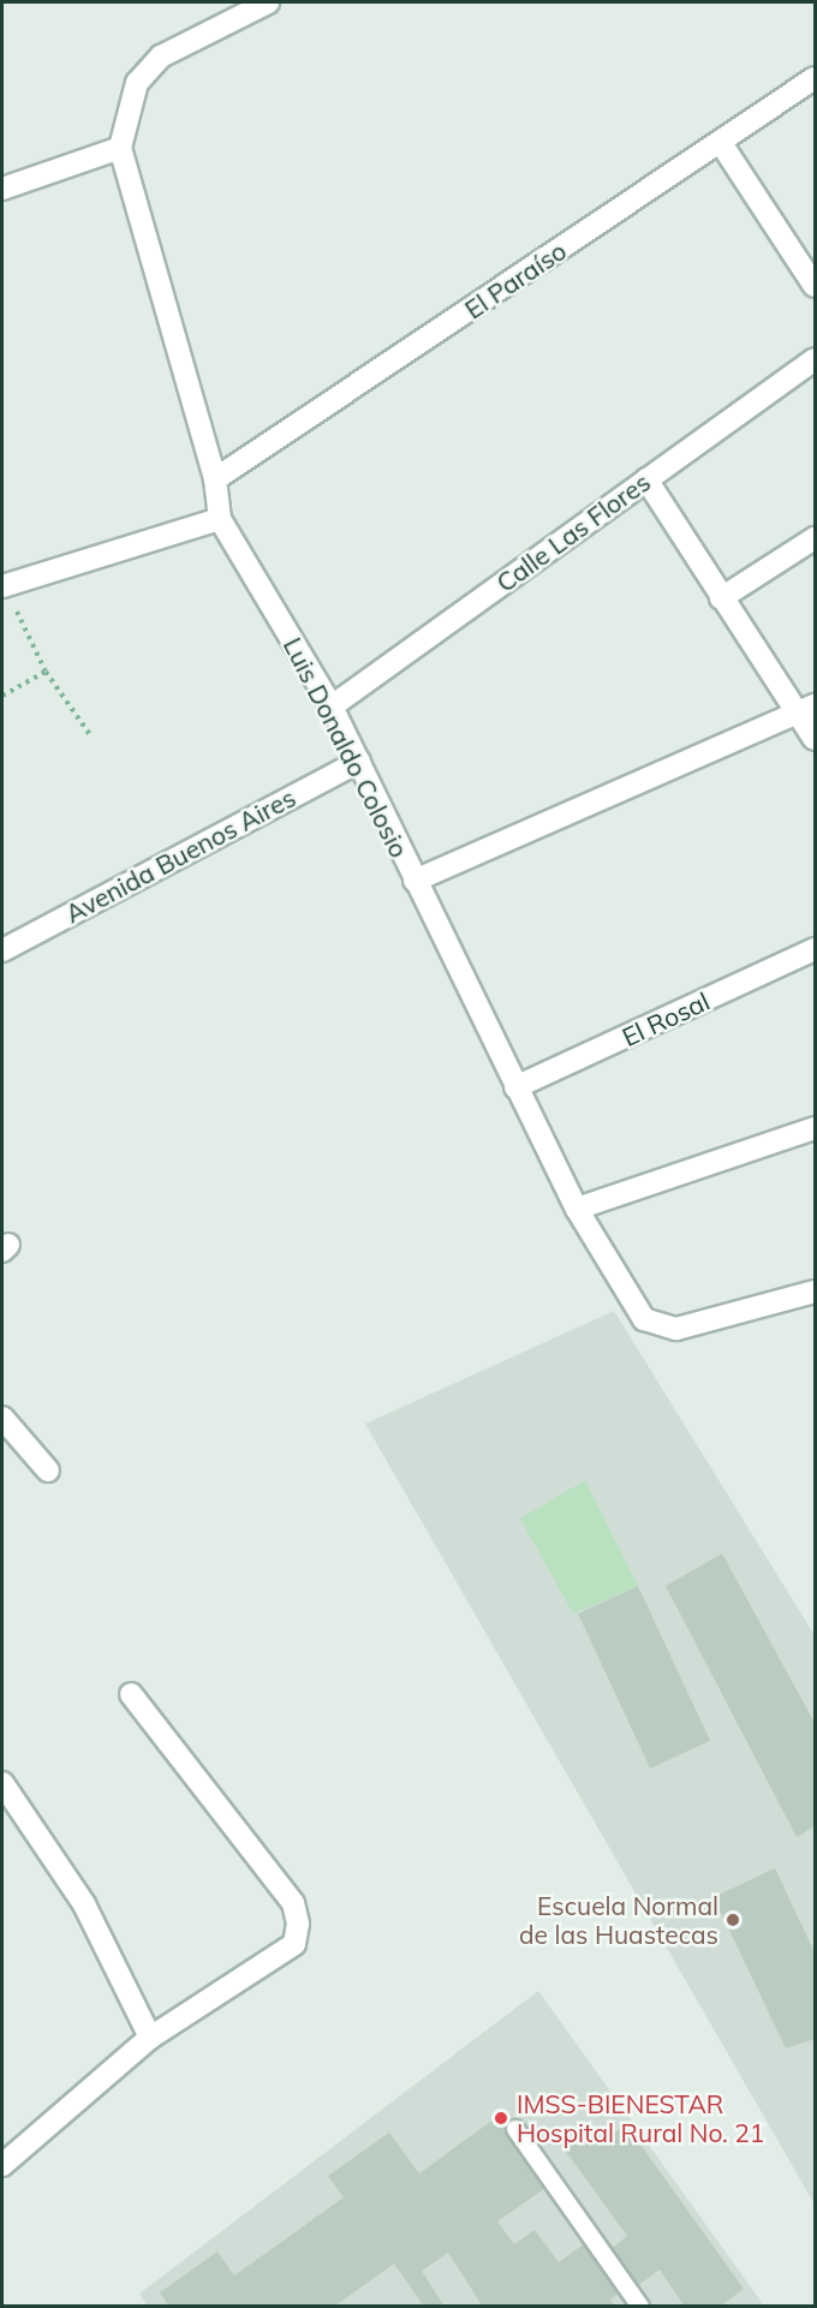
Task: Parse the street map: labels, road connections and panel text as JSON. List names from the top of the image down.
{
  "streets": {
    "street": [
      "El Paraíso",
      "Calle Las Flores",
      "Luis Donaldo Colosio",
      "Avenida Buenos Aires",
      "El Rosal"
    ]
  },
  "crossings": [
    ["El Paraíso", "Luis Donaldo Colosio"],
    ["Calle Las Flores", "Luis Donaldo Colosio"],
    ["Luis Donaldo Colosio", "Avenida Buenos Aires"],
    ["Luis Donaldo Colosio", "El Rosal"]
  ],
  "places": ["Escuela Normal de las Huastecas", "IMSS-BIENESTAR Hospital Rural No. 21"]
}
